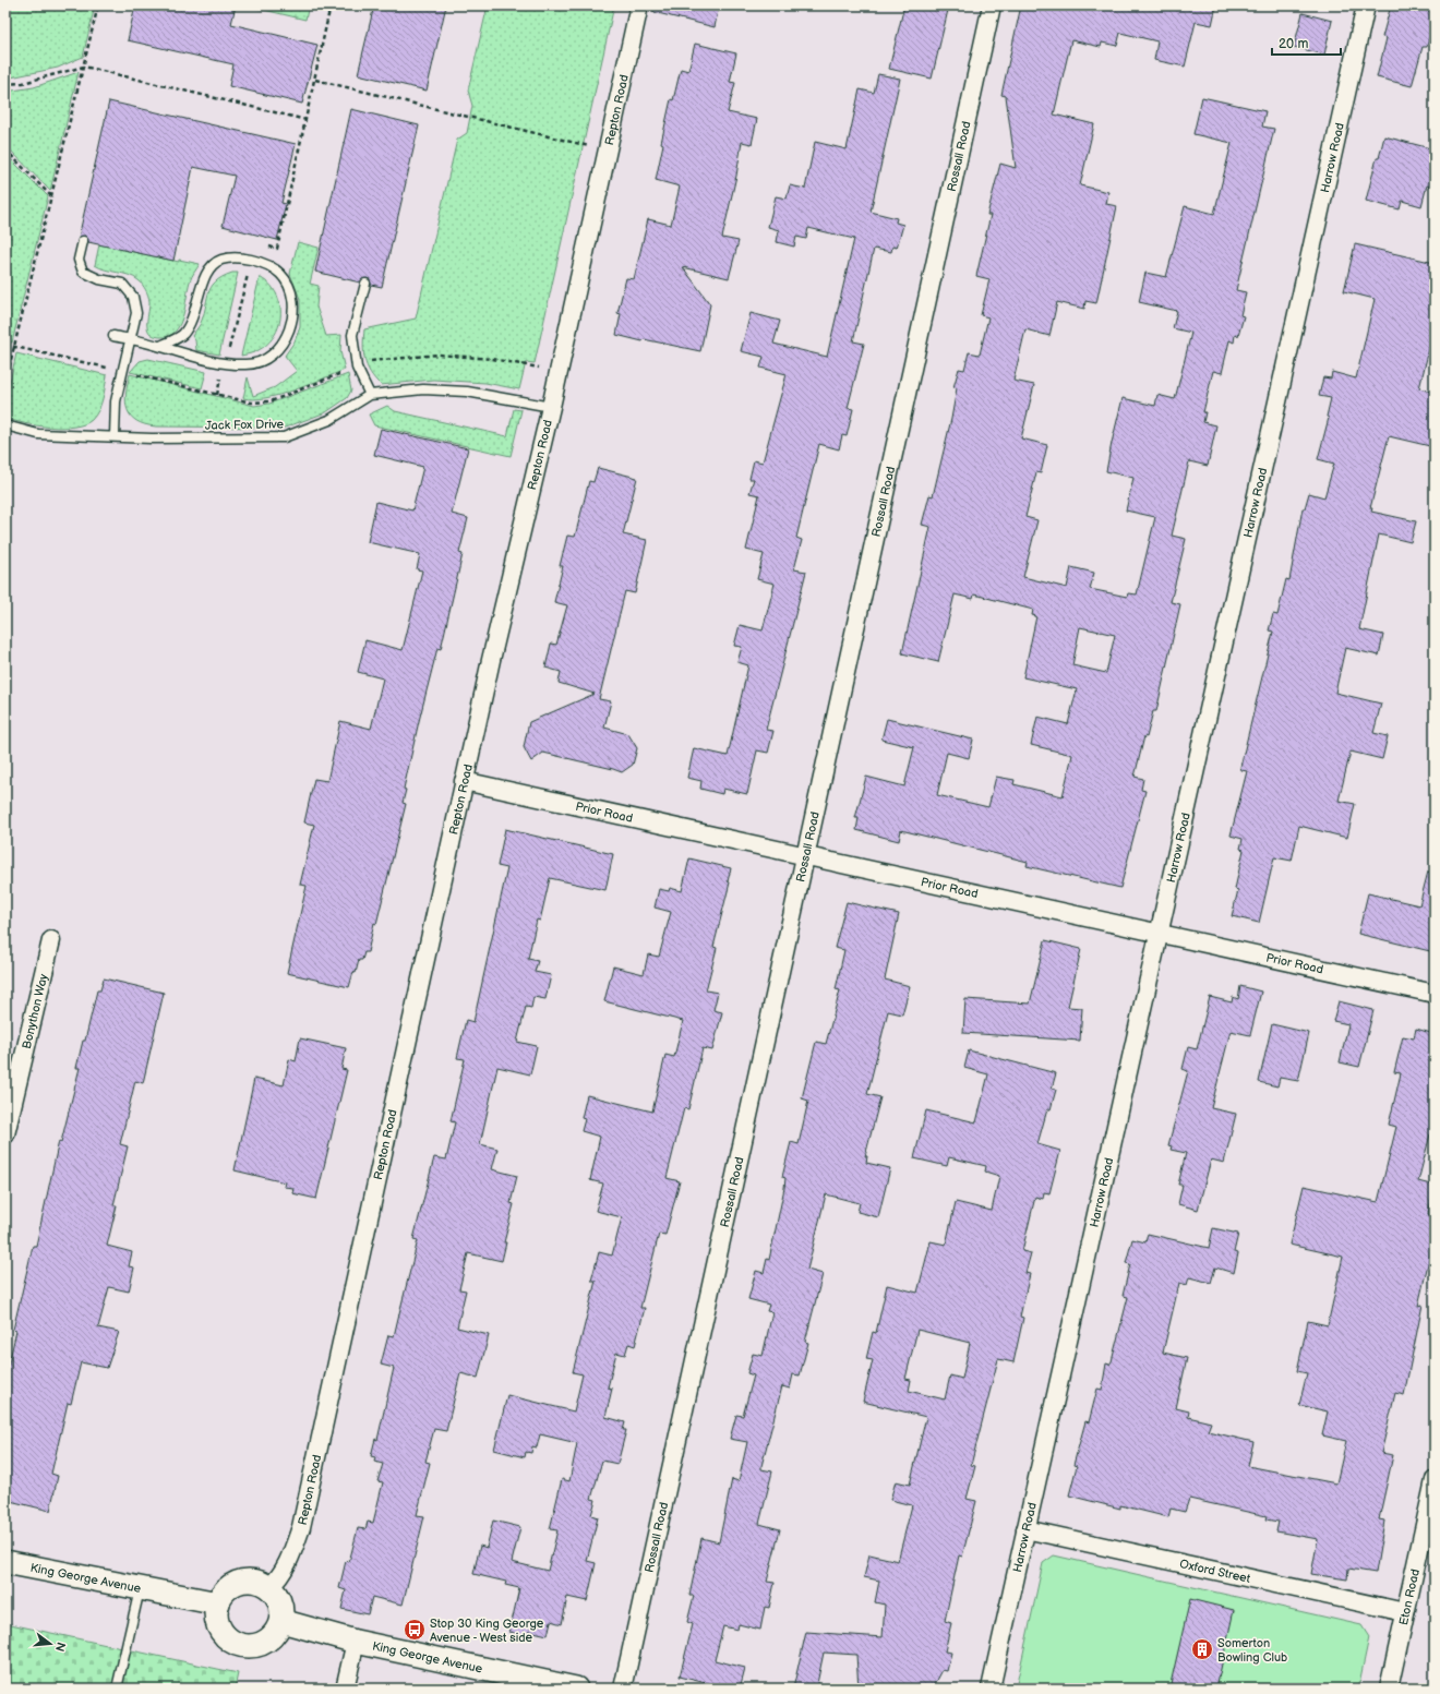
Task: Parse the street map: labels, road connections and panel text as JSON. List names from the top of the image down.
{
  "streets": {
    "street": [
      "Repton Road",
      "Rossall Road",
      "Harrow Road",
      "Prior Road",
      "Bonython Way",
      "Oxford Street",
      "King George Avenue",
      "Eton Road"
    ],
    "lane": ["Jack Fox Drive"]
  },
  "crossings": [
    ["Repton Road", "Jack Fox Drive"],
    ["Repton Road", "Prior Road"],
    ["Repton Road", "King George Avenue"],
    ["Rossall Road", "Prior Road"],
    ["Harrow Road", "Prior Road"],
    ["Harrow Road", "Oxford Street"],
    ["Oxford Street", "Eton Road"]
  ],
  "places": {
    "bus stop": ["Stop 30 King George Avenue - West side"],
    "building": ["Somerton Bowling Club"]
  },
  "scale_bar": "20 m",
  "north": "right"
}
